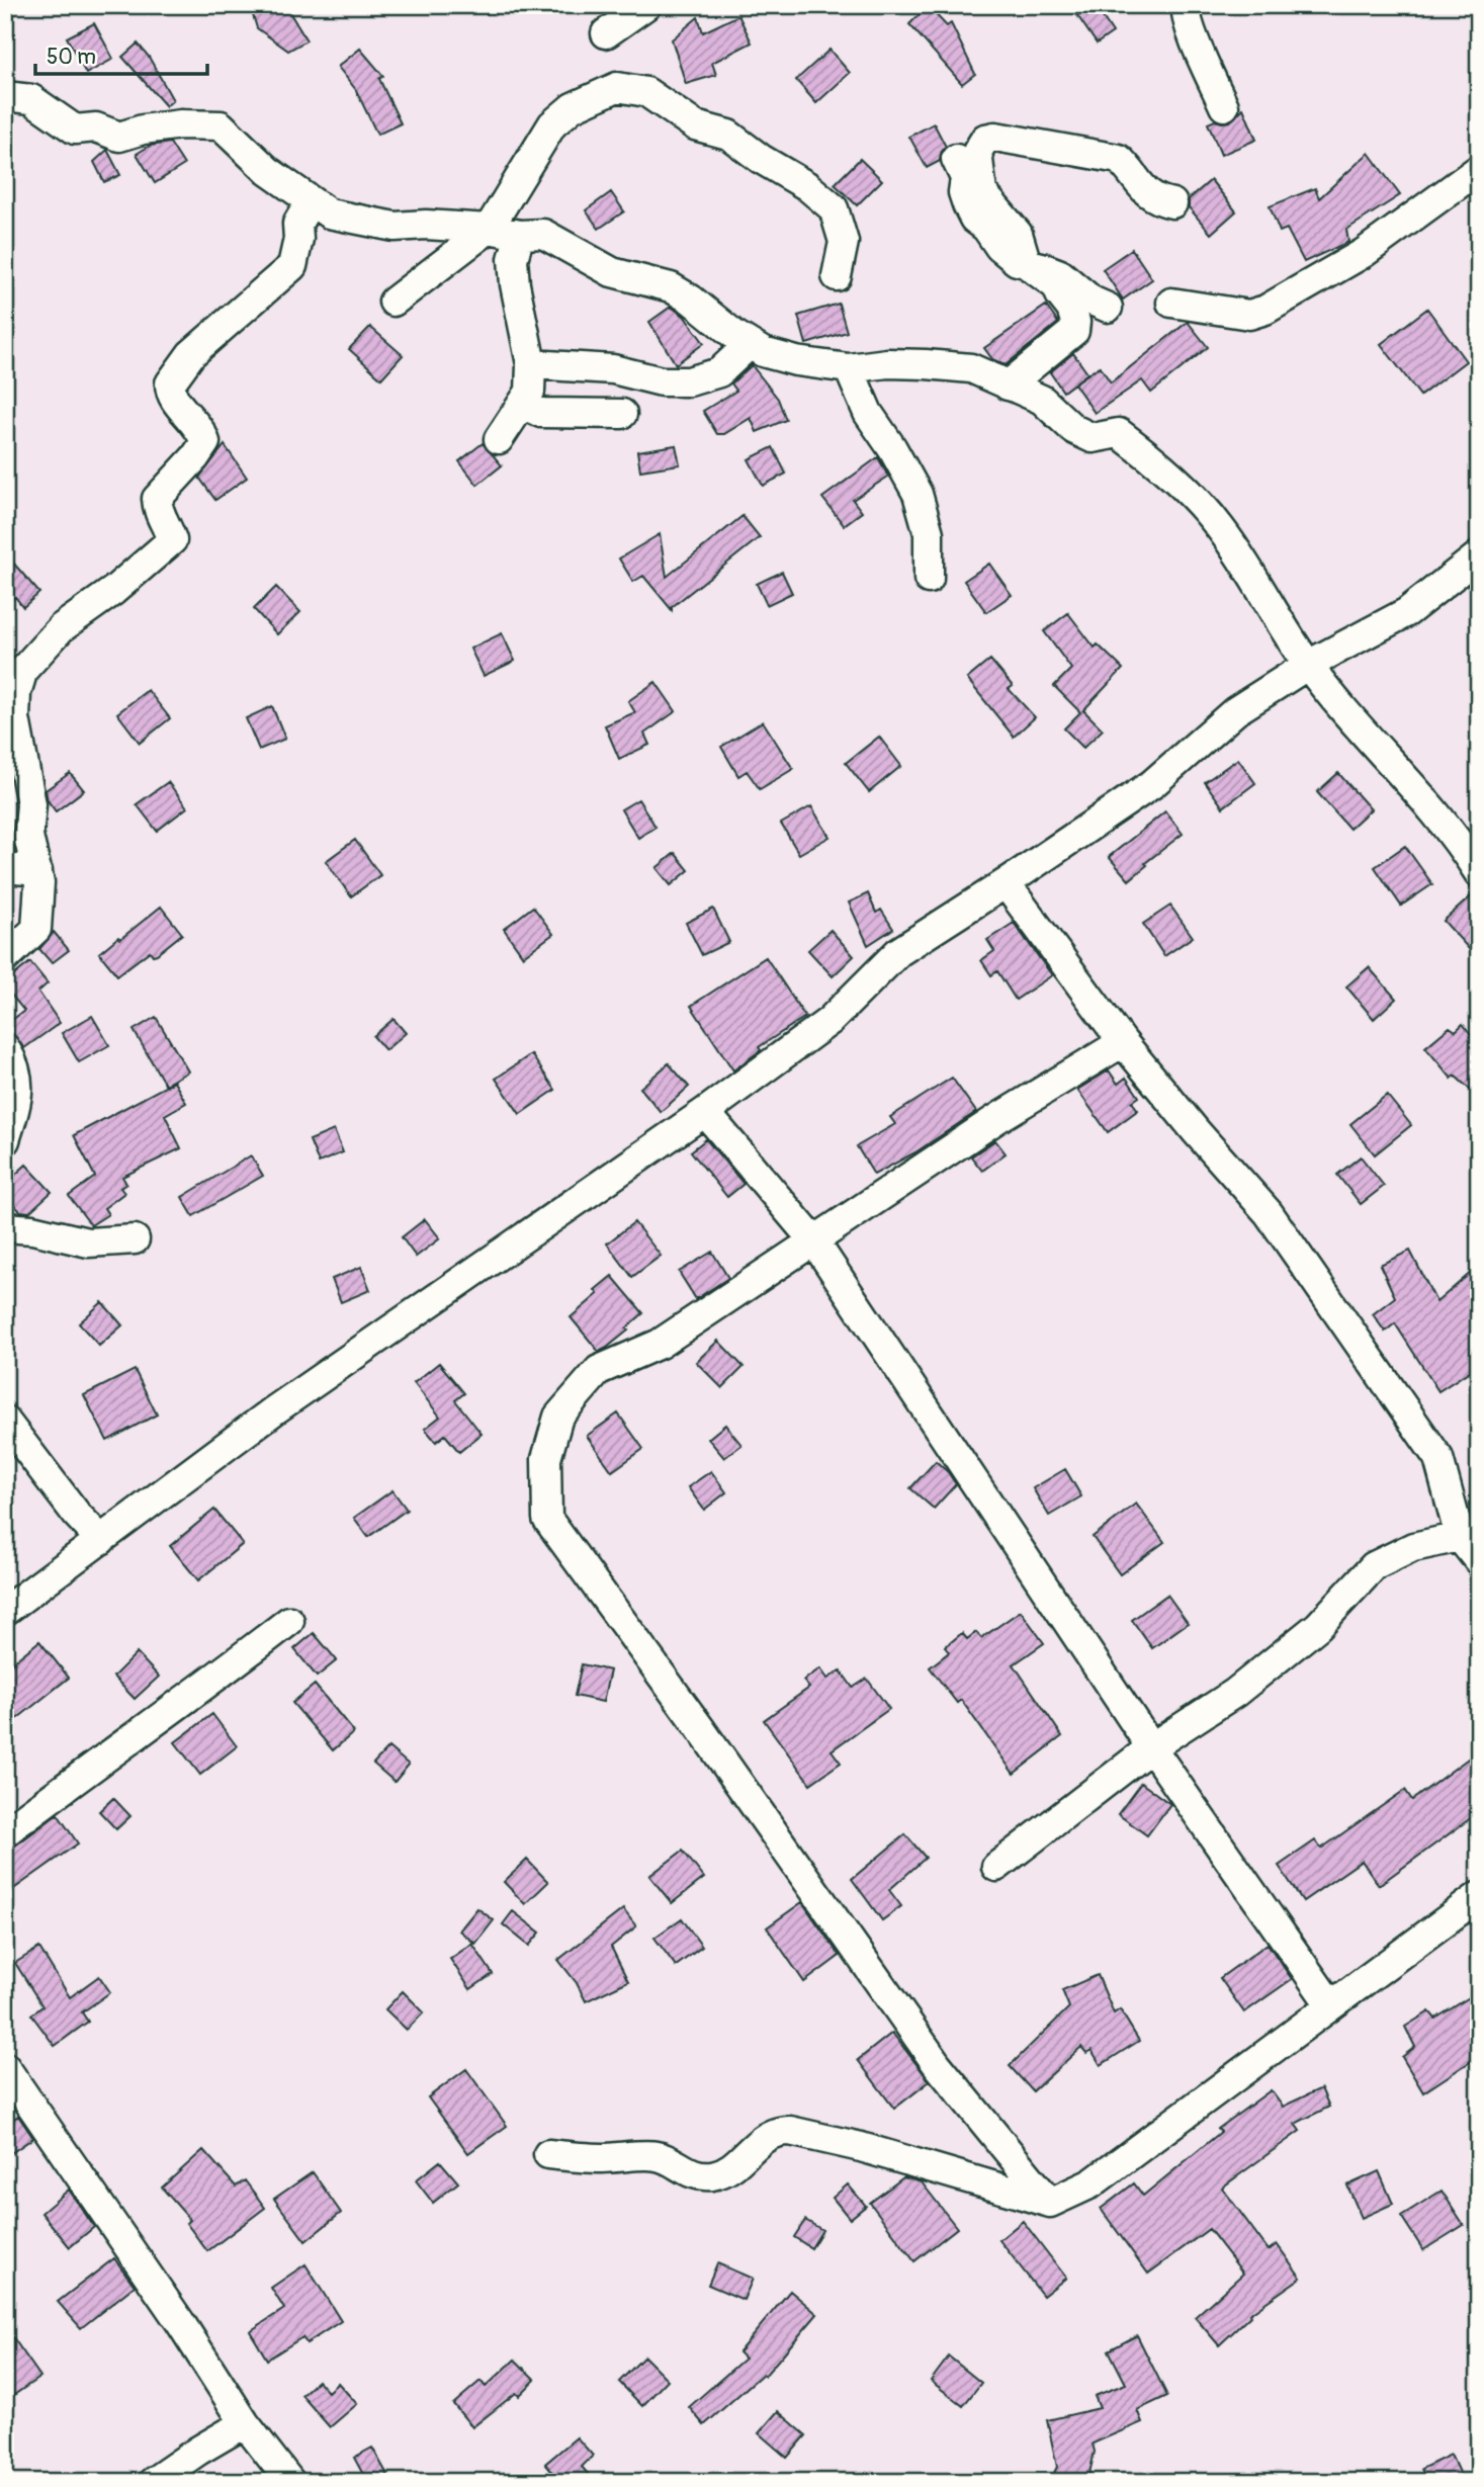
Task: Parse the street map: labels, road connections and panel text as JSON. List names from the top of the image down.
{
  "scale_bar": "50 m"
}
